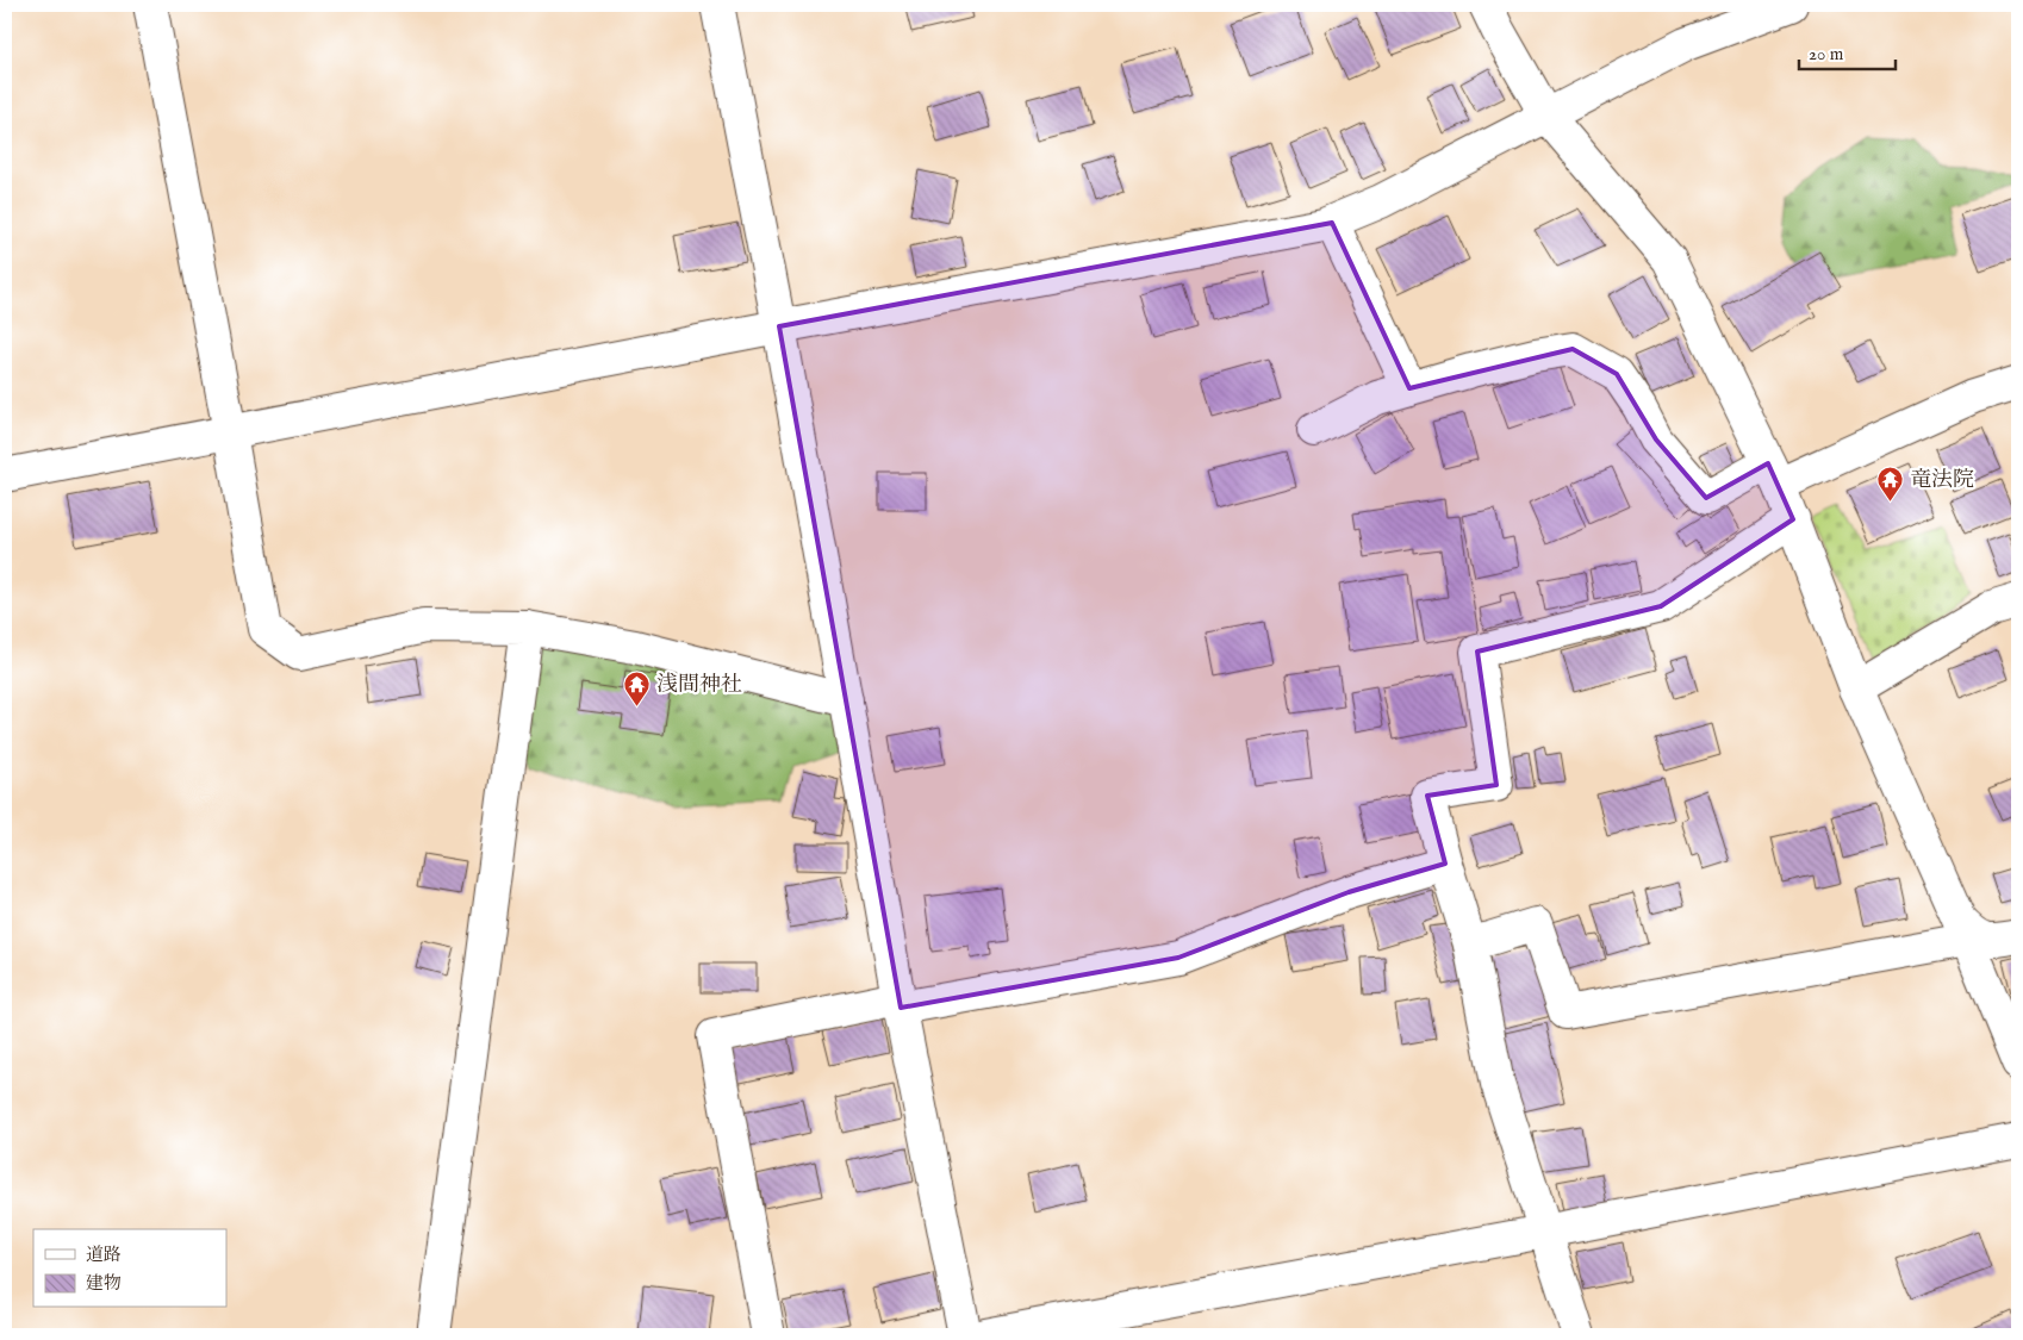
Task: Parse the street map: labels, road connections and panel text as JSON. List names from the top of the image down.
{
  "places": {
    "temple": ["竜法院", "浅間神社"]
  },
  "legend": ["道路", "建物"],
  "scale_bar": "20 m"
}
